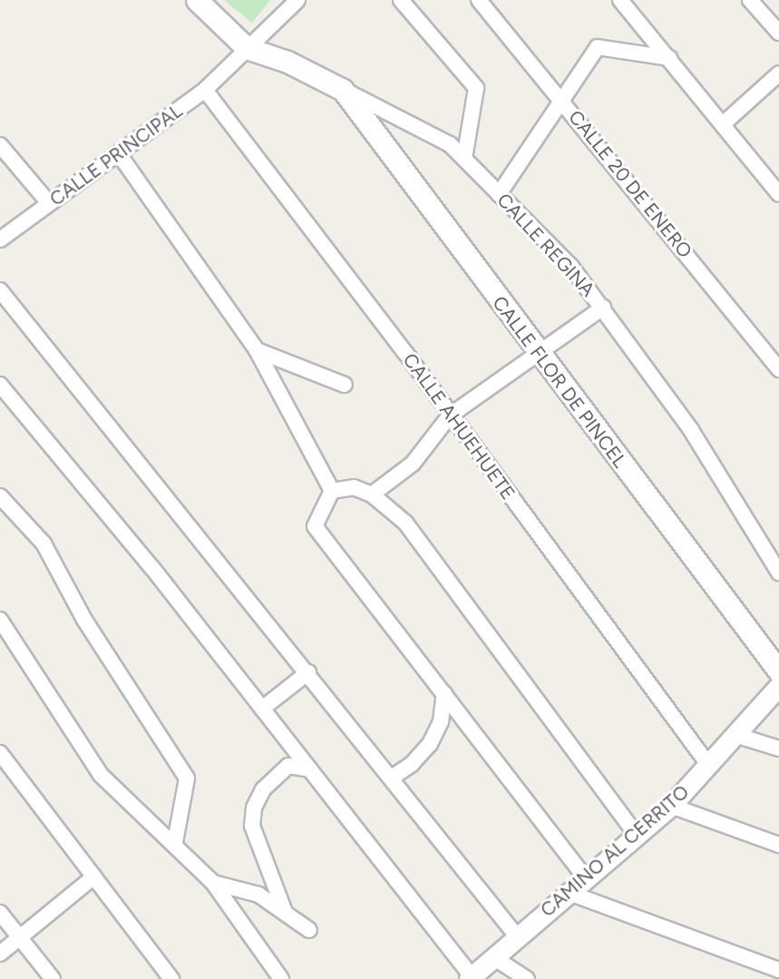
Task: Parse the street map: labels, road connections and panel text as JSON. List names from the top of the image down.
{
  "streets": {
    "main road": ["CALLE REGINA", "CALLE FLOR DE PINCEL"],
    "street": [
      "CALLE PRINCIPAL",
      "CALLE 20 DE ENERO",
      "CALLE AHUEHUETE",
      "CAMINO AL CERRITO"
    ]
  },
  "crossings": [
    ["CALLE PRINCIPAL", "CALLE REGINA"],
    ["CALLE PRINCIPAL", "CALLE AHUEHUETE"],
    ["CALLE REGINA", "CALLE FLOR DE PINCEL"],
    ["CALLE AHUEHUETE", "CAMINO AL CERRITO"]
  ]
}
